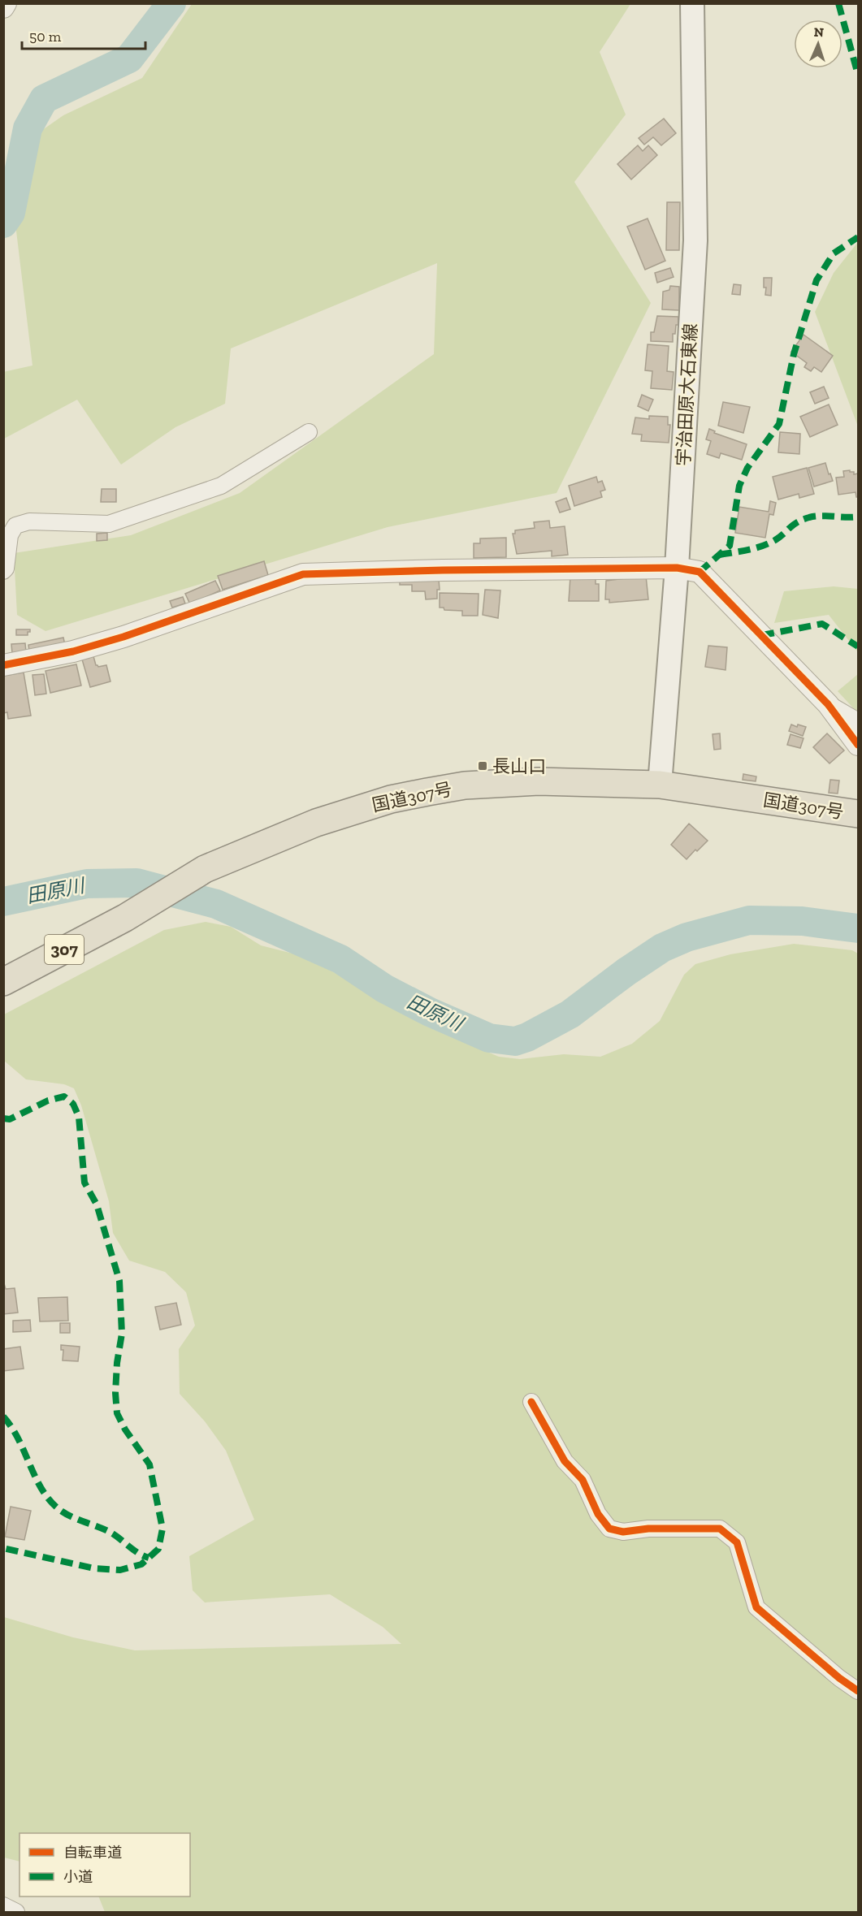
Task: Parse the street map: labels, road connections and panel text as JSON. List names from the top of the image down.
{
  "streets": {
    "highway": ["国道307号", "307"],
    "main road": ["宇治田原大石東線"]
  },
  "crossings": [
    ["宇治田原大石東線", "国道307号"]
  ],
  "water": ["田原川"],
  "places": {
    "transit": ["長山口"]
  },
  "legend": ["自転車道", "小道"],
  "scale_bar": "50 m",
  "north": "top"
}
